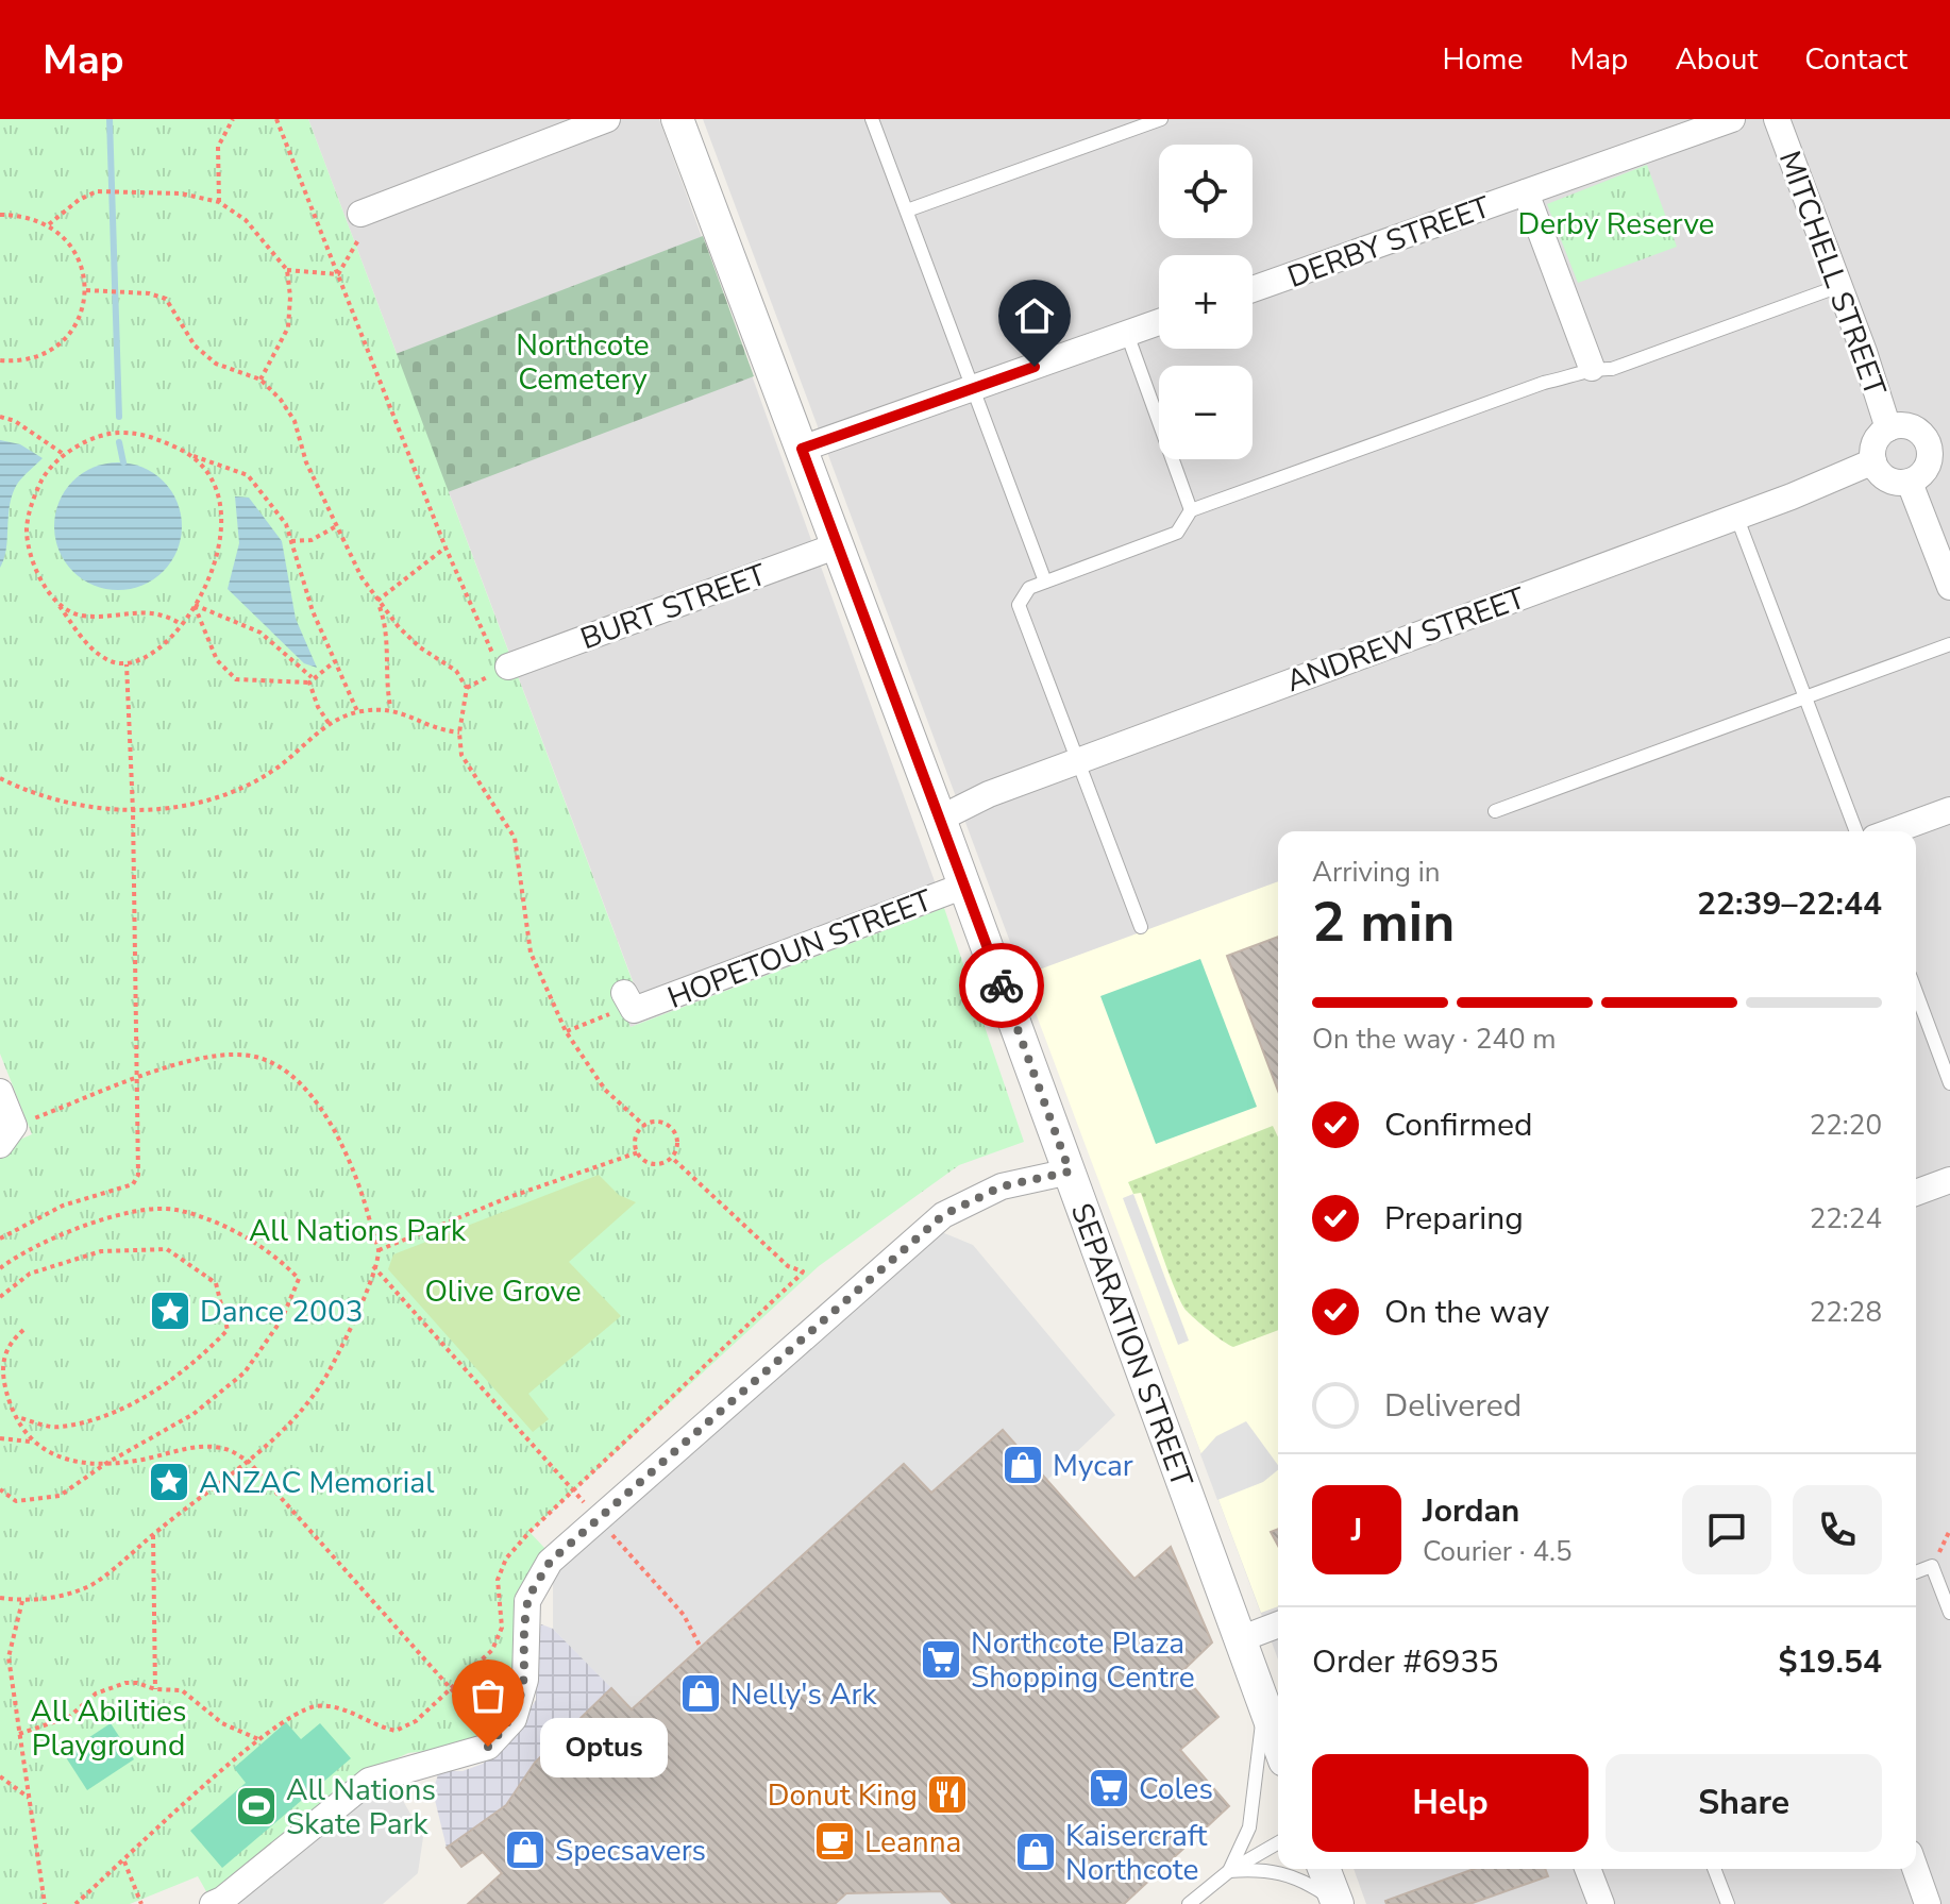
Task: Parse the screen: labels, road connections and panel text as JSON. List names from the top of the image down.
{
  "streets": {
    "street": [
      "DERBY STREET",
      "MITCHELL STREET",
      "BURT STREET",
      "ANDREW STREET",
      "HOPETOUN STREET",
      "SEPARATION STREET"
    ]
  },
  "crossings": [
    ["MITCHELL STREET", "ANDREW STREET"],
    ["BURT STREET", "SEPARATION STREET"],
    ["ANDREW STREET", "SEPARATION STREET"],
    ["HOPETOUN STREET", "SEPARATION STREET"]
  ],
  "parks": [
    "Derby Reserve",
    "Northcote Cemetery",
    "All Nations Park",
    "Olive Grove",
    "All Abilities Playground"
  ],
  "places": {
    "place": ["Dance 2003", "ANZAC Memorial"],
    "shop": [
      "Mycar",
      "Nelly's Ark",
      "Specsavers",
      "Kaisercraft Northcote"
    ],
    "supermarket": ["Northcote Plaza Shopping Centre", "Coles"],
    "other": ["Optus"],
    "restaurant": ["Donut King"],
    "sports": ["All Nations Skate Park"],
    "cafe": ["Leanna"]
  },
  "page": {
    "header": "Map",
    "nav": [
      "Home",
      "Map",
      "About",
      "Contact"
    ],
    "map_buttons": ["+", "−"],
    "heading": ["2 min", "Arriving in", "22:39–22:44"],
    "panel": [
      "Jordan",
      "Courier · 4.5",
      "Order #6935",
      "$19.54"
    ],
    "bar": "On the way · 240 m",
    "list": [
      ["Confirmed", "22:20"],
      ["Preparing", "22:24"],
      ["On the way", "22:28"],
      "Delivered"
    ],
    "round": "J",
    "bubble": "Optus",
    "buttons": ["Help", "Share"]
  }
}
